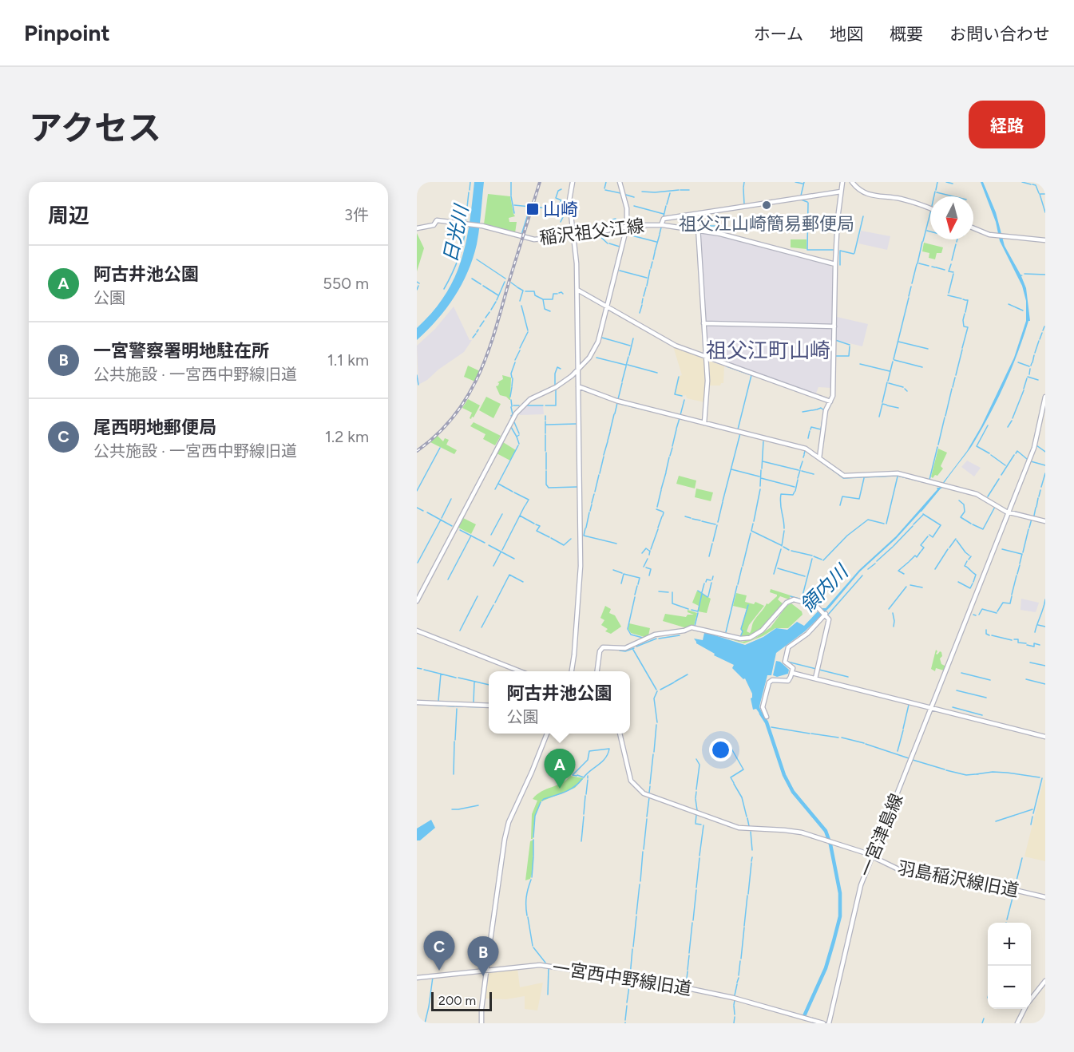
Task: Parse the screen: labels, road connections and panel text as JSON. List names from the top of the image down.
{
  "streets": {
    "street": [
      "稲沢祖父江線",
      "一宮津島線",
      "羽島稲沢線旧道",
      "一宮西中野線旧道"
    ]
  },
  "crossings": [
    ["一宮津島線", "羽島稲沢線旧道"]
  ],
  "districts": ["祖父江町山崎"],
  "water": ["日光川", "領内川"],
  "places": {
    "other": ["祖父江山崎簡易郵便局"],
    "transit": ["山崎"]
  },
  "scale_bar": "200 m",
  "north": "bottom",
  "page": {
    "header": "Pinpoint",
    "nav": [
      "ホーム",
      "地図",
      "概要",
      "お問い合わせ"
    ],
    "title": "アクセス",
    "buttons": "経路",
    "heading": ["周辺", "3件"],
    "list": [
      {
        "mark": "A",
        "name": "阿古井池公園",
        "note": "公園",
        "value": "550 m"
      },
      {
        "mark": "B",
        "name": "一宮警察署明地駐在所",
        "note": "公共施設 · 一宮西中野線旧道",
        "value": "1.1 km"
      },
      {
        "mark": "C",
        "name": "尾西明地郵便局",
        "note": "公共施設 · 一宮西中野線旧道",
        "value": "1.2 km"
      }
    ],
    "popup": ["阿古井池公園", "公園"],
    "pins": ["A", "C", "B"],
    "map_buttons": ["+", "−"],
    "scale": "200 m"
  }
}
